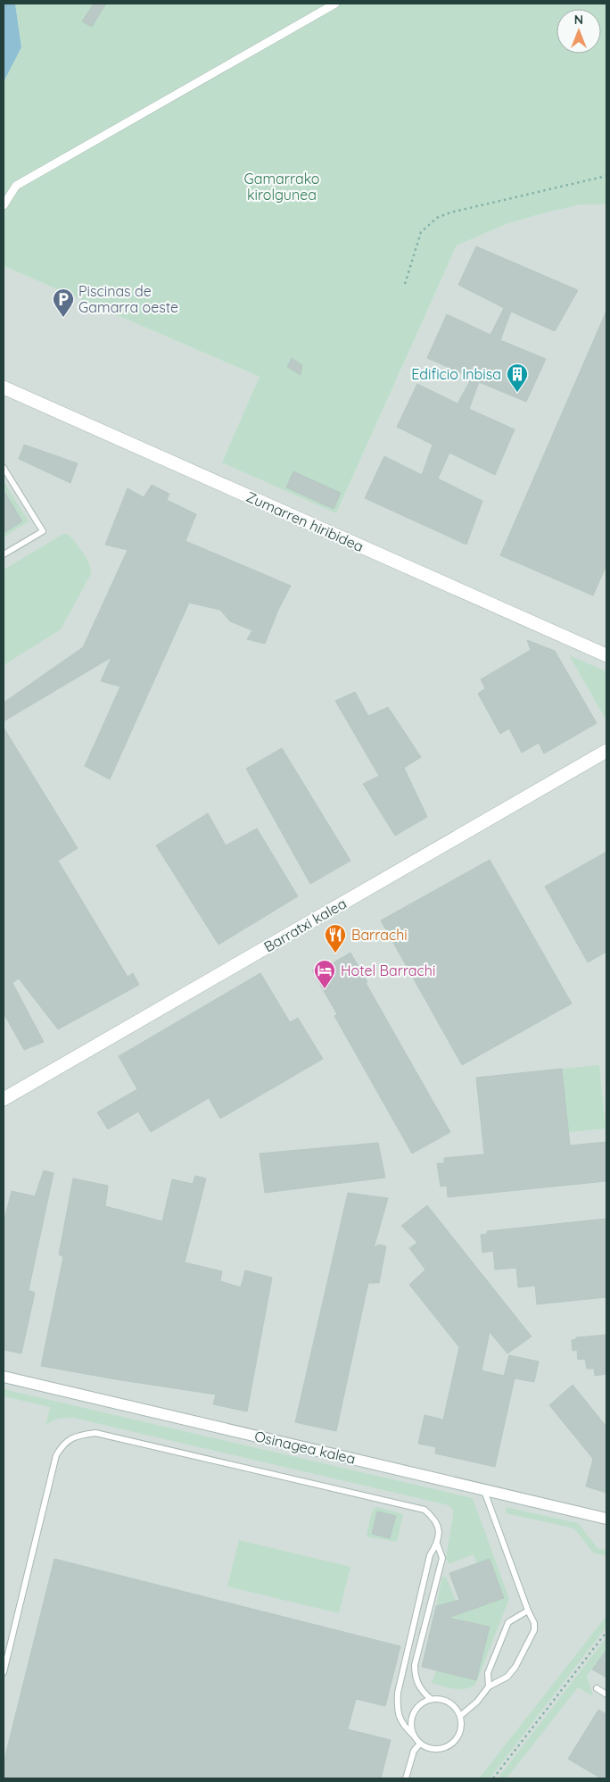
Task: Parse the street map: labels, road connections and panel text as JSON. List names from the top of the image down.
{
  "streets": {
    "street": ["Zumarren hiribidea", "Barratxi kalea", "Osinagea kalea"]
  },
  "parks": ["Gamarrako kirolgunea"],
  "places": {
    "parking": ["Piscinas de Gamarra oeste"],
    "building": ["Edificio Inbisa"],
    "restaurant": ["Barrachi"],
    "hotel": ["Hotel Barrachi"]
  },
  "north": "top"
}
